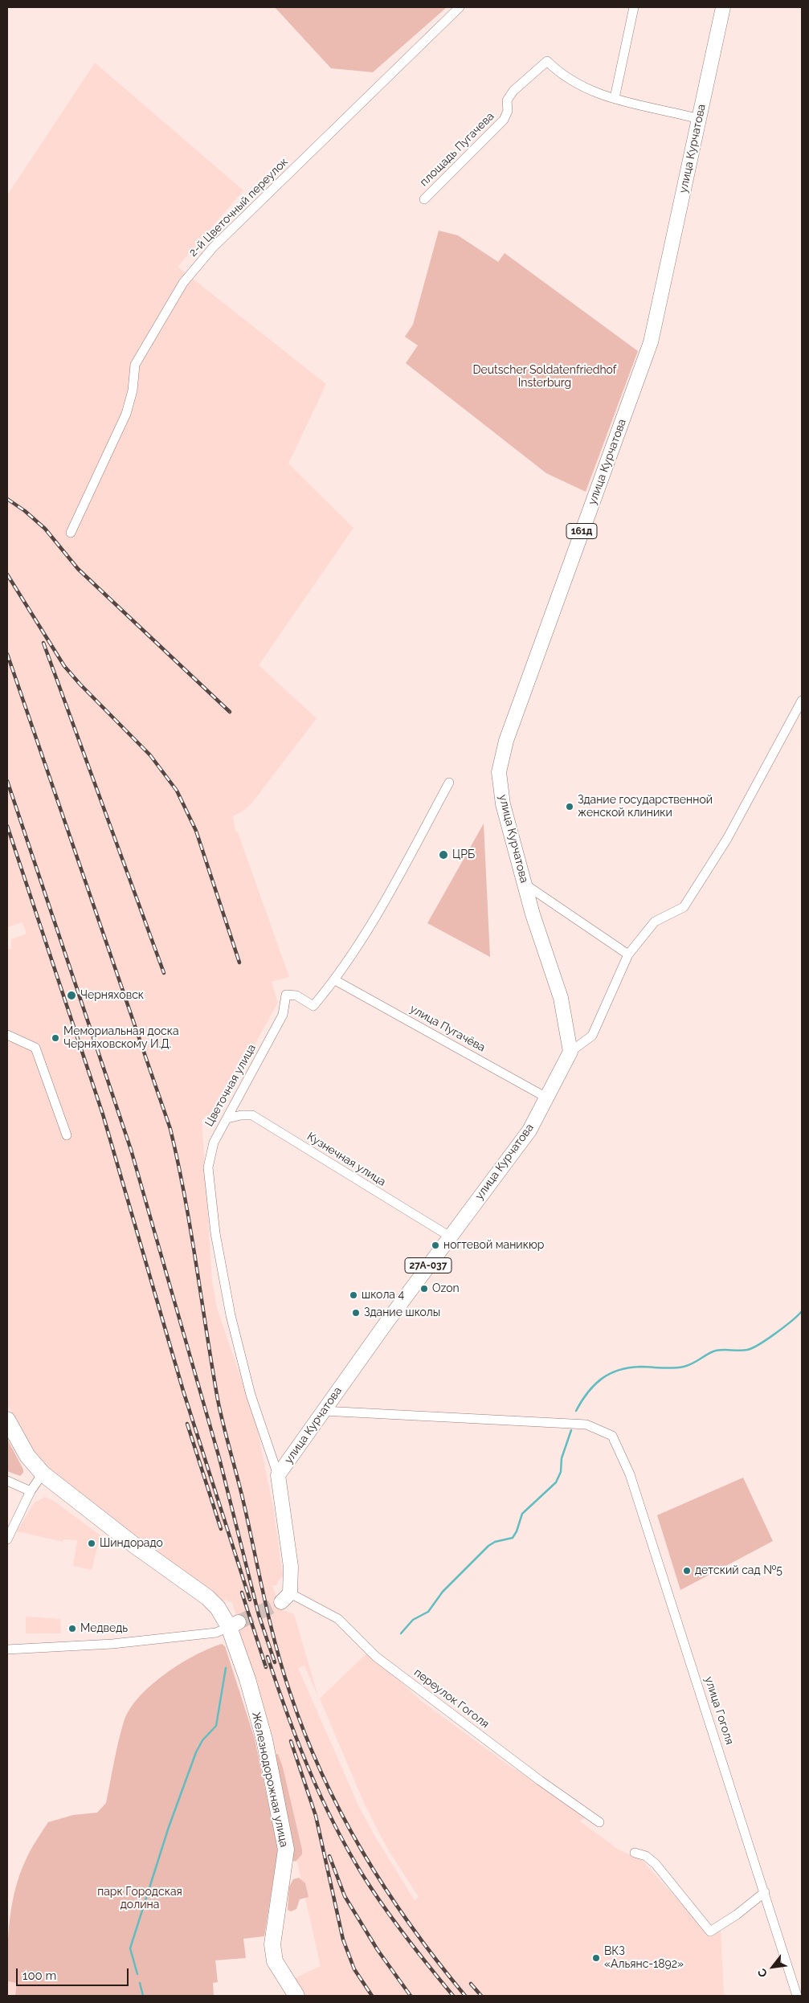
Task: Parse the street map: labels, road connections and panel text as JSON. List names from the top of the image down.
{
  "streets": {
    "highway": ["Железнодорожная улица"],
    "main road": ["улица Курчатова", "161д", "27А-037"],
    "street": [
      "площадь Пугачева",
      "2-й Цветочный переулок",
      "улица Пугачёва",
      "Цветочная улица",
      "Кузнечная улица",
      "переулок Гоголя",
      "улица Гоголя"
    ]
  },
  "crossings": [
    ["улица Курчатова", "улица Пугачёва"],
    ["улица Курчатова", "Цветочная улица"],
    ["улица Курчатова", "Кузнечная улица"],
    ["улица Курчатова", "переулок Гоголя"],
    ["улица Курчатова", "улица Гоголя"],
    ["улица Пугачёва", "Цветочная улица"],
    ["Цветочная улица", "Кузнечная улица"]
  ],
  "parks": ["Deutscher Soldatenfriedhof Insterburg", "парк Городская долина"],
  "places": [
    "Здание государственной женской клиники",
    "ЦРБ",
    "Черняховск",
    "Мемориальная доска Черняховскому И.Д.",
    "ногтевой маникюр",
    "Ozon",
    "школа 4",
    "Здание школы",
    "Шиндорадо",
    "детский сад №5",
    "Медведь",
    "ВКЗ «Альянс-1892»"
  ],
  "scale_bar": "100 m",
  "north": "bottom left"
}
